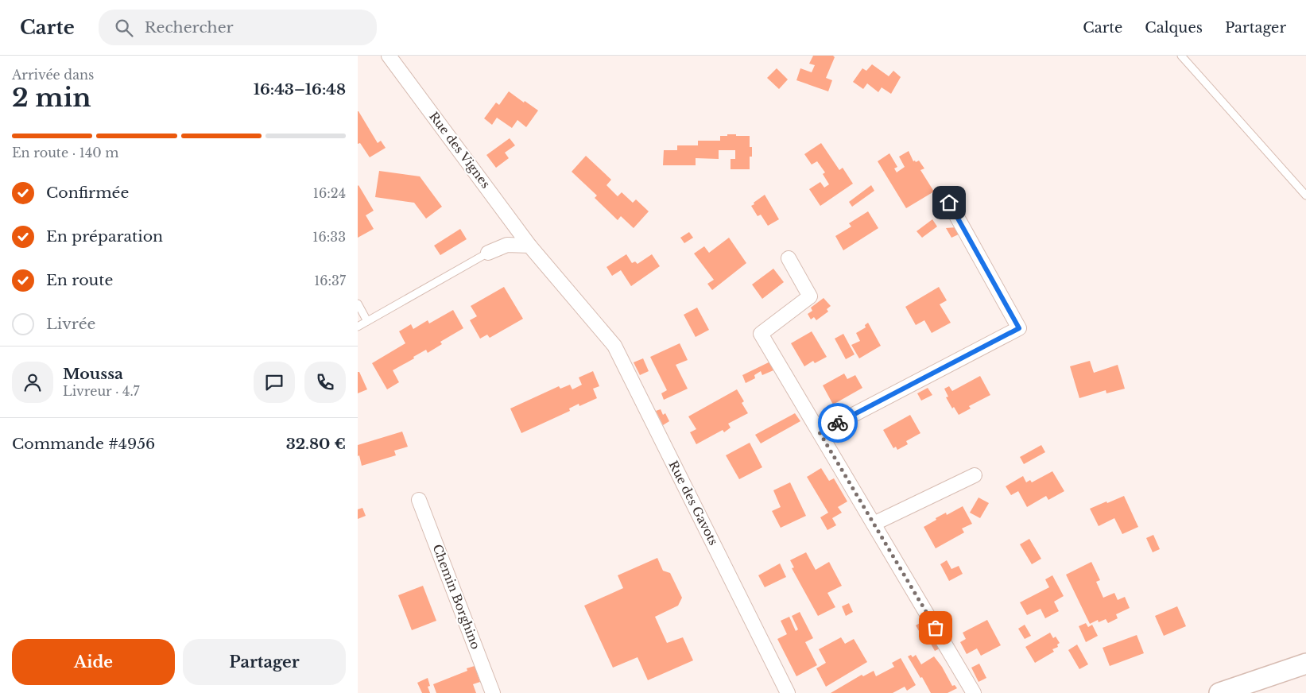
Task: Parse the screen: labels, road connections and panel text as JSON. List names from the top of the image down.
{
  "streets": {
    "street": ["Rue des Vignes", "Rue des Gavots", "Chemin Borghino"]
  },
  "crossings": [
    ["Rue des Vignes", "Rue des Gavots"]
  ],
  "page": {
    "header": "Carte",
    "search": "Rechercher",
    "nav": ["Carte", "Calques", "Partager"],
    "heading": ["2 min", "Arrivée dans", "16:43–16:48"],
    "panel": [
      "Moussa",
      "Livreur · 4.7",
      "Commande #4956",
      "32.80 €"
    ],
    "bar": "En route · 140 m",
    "list": [
      ["Confirmée", "16:24"],
      ["En préparation", "16:33"],
      ["En route", "16:37"],
      "Livrée"
    ],
    "buttons": ["Aide", "Partager"]
  }
}
